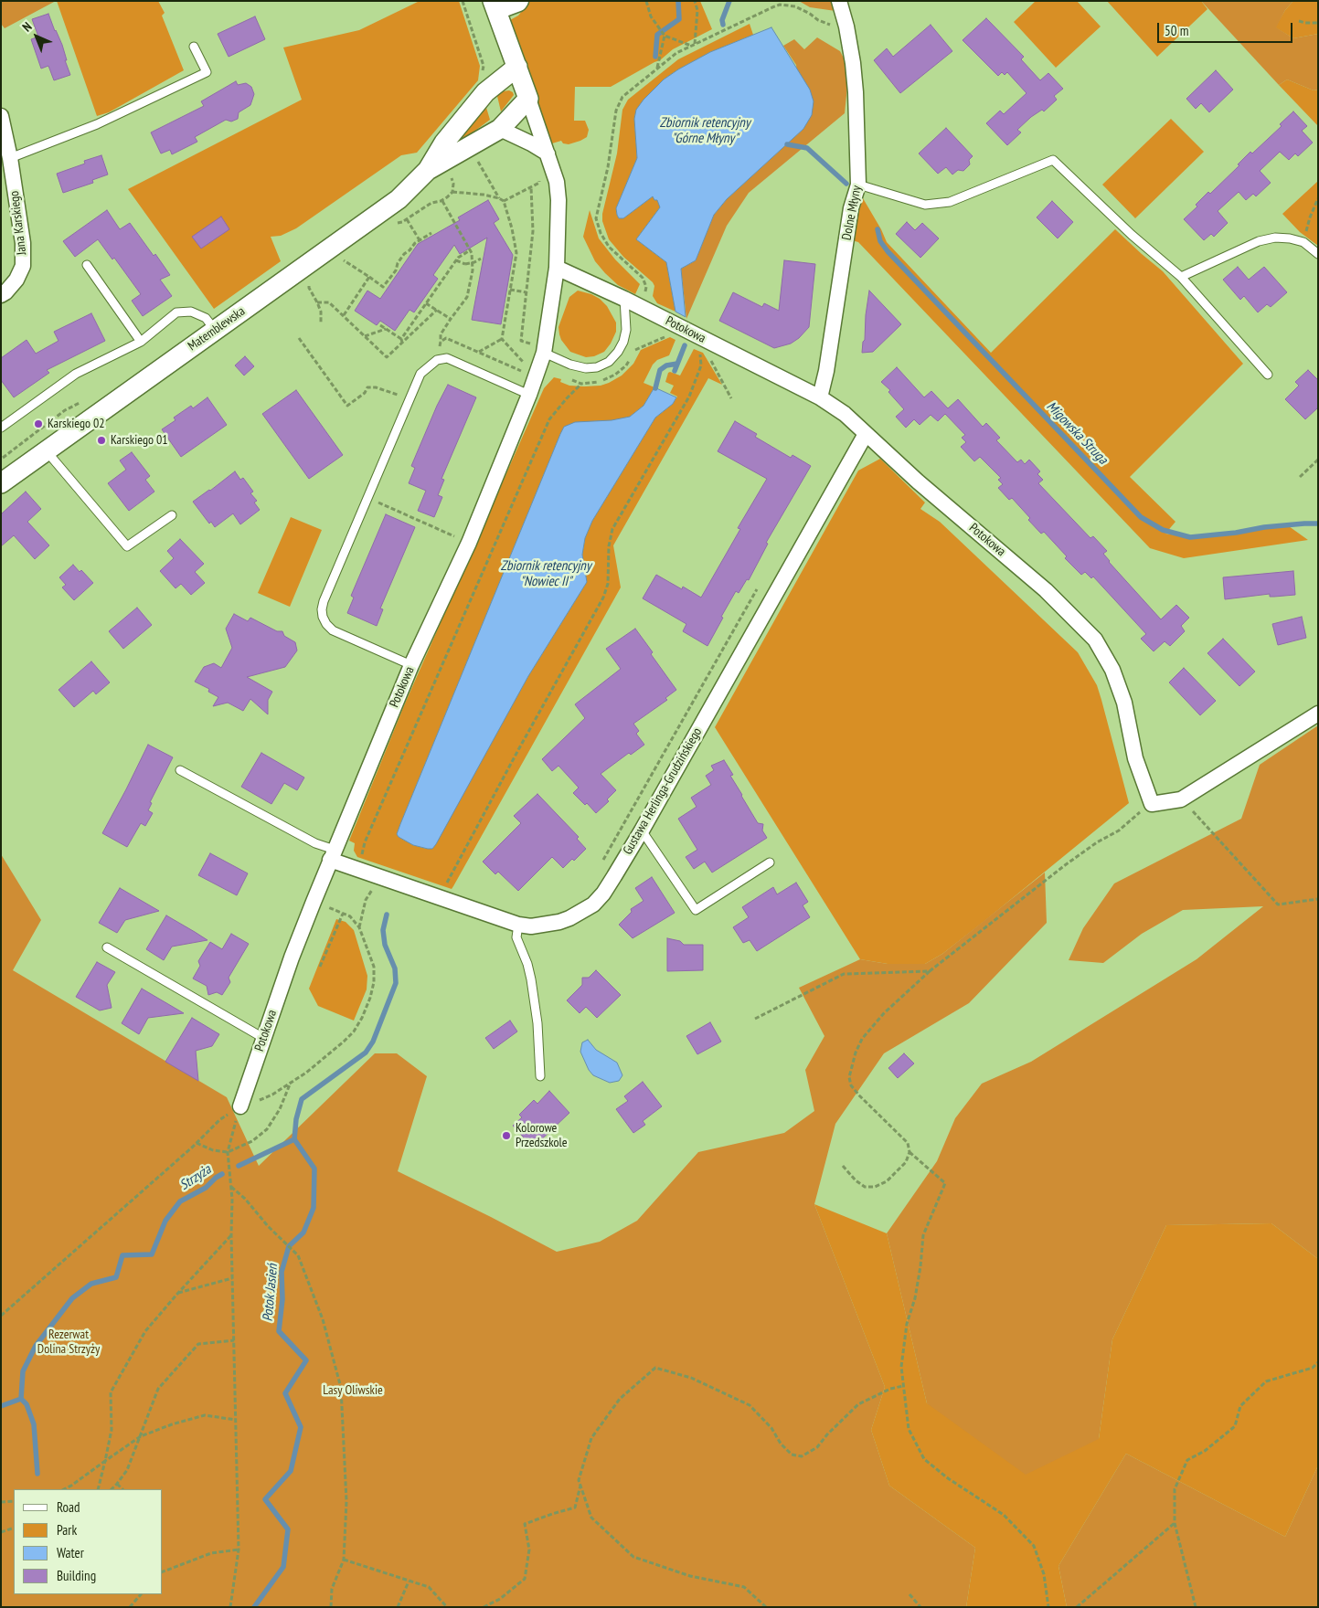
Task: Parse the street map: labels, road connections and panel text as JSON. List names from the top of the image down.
{
  "streets": {
    "street": [
      "Dolne Młyny",
      "Jana Karskiego",
      "Matemblewska",
      "Potokowa",
      "Gustawa Herlinga-Grudzińskiego"
    ]
  },
  "crossings": [
    ["Dolne Młyny", "Potokowa"],
    ["Matemblewska", "Potokowa"],
    ["Potokowa", "Gustawa Herlinga-Grudzińskiego"]
  ],
  "water": [
    "Zbiornik retencyjny \"Górne Młyny\"",
    "Migowska Struga",
    "Zbiornik retencyjny \"Nowiec II\"",
    "Strzyża",
    "Potok Jasień"
  ],
  "parks": ["Rezerwat Dolina Strzyży", "Lasy Oliwskie"],
  "places": ["Karskiego 02", "Karskiego 01", "Kolorowe Przedszkole"],
  "legend": [
    "Road",
    "Park",
    "Water",
    "Building"
  ],
  "scale_bar": "50 m",
  "north": "top left"
}
